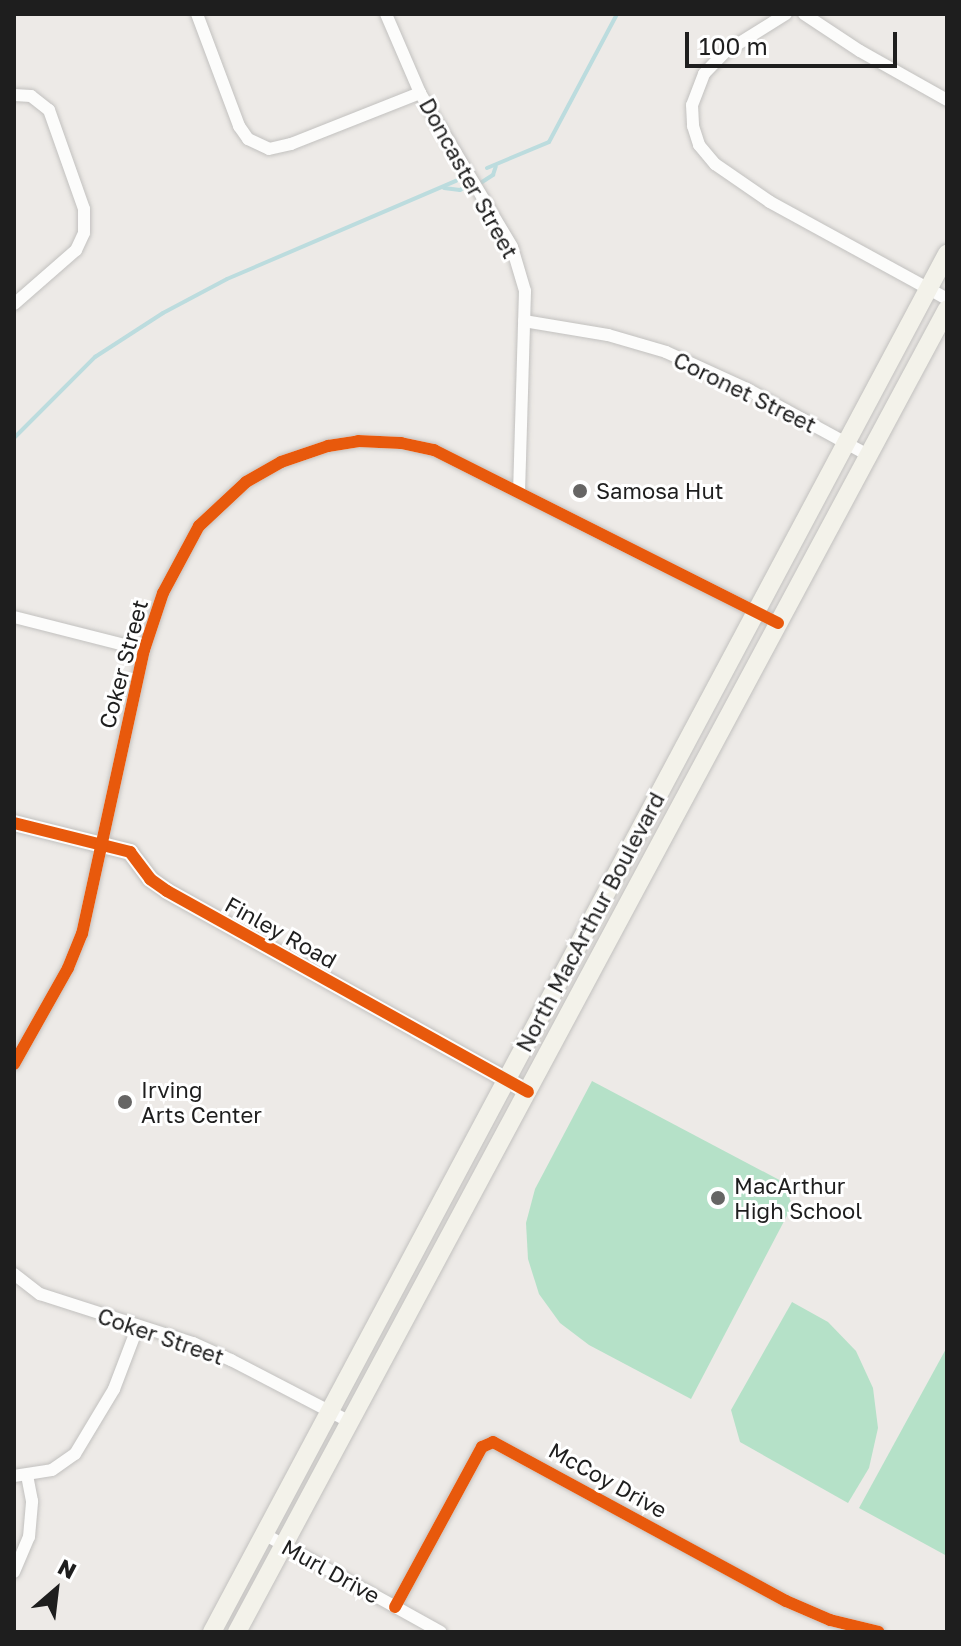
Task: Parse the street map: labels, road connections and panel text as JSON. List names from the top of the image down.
{
  "streets": {
    "main road": ["North MacArthur Boulevard"],
    "street": [
      "Doncaster Street",
      "Coronet Street",
      "Coker Street",
      "Finley Road",
      "McCoy Drive",
      "Murl Drive"
    ]
  },
  "crossings": [
    ["Doncaster Street", "Coronet Street"],
    ["Doncaster Street", "Coker Street"],
    ["Coronet Street", "North MacArthur Boulevard"],
    ["Coker Street", "North MacArthur Boulevard"],
    ["Coker Street", "Finley Road"],
    ["North MacArthur Boulevard", "Finley Road"],
    ["North MacArthur Boulevard", "Murl Drive"],
    ["McCoy Drive", "Murl Drive"]
  ],
  "places": ["Samosa Hut", "Irving Arts Center", "MacArthur High School"],
  "scale_bar": "100 m",
  "north": "top right"
}
